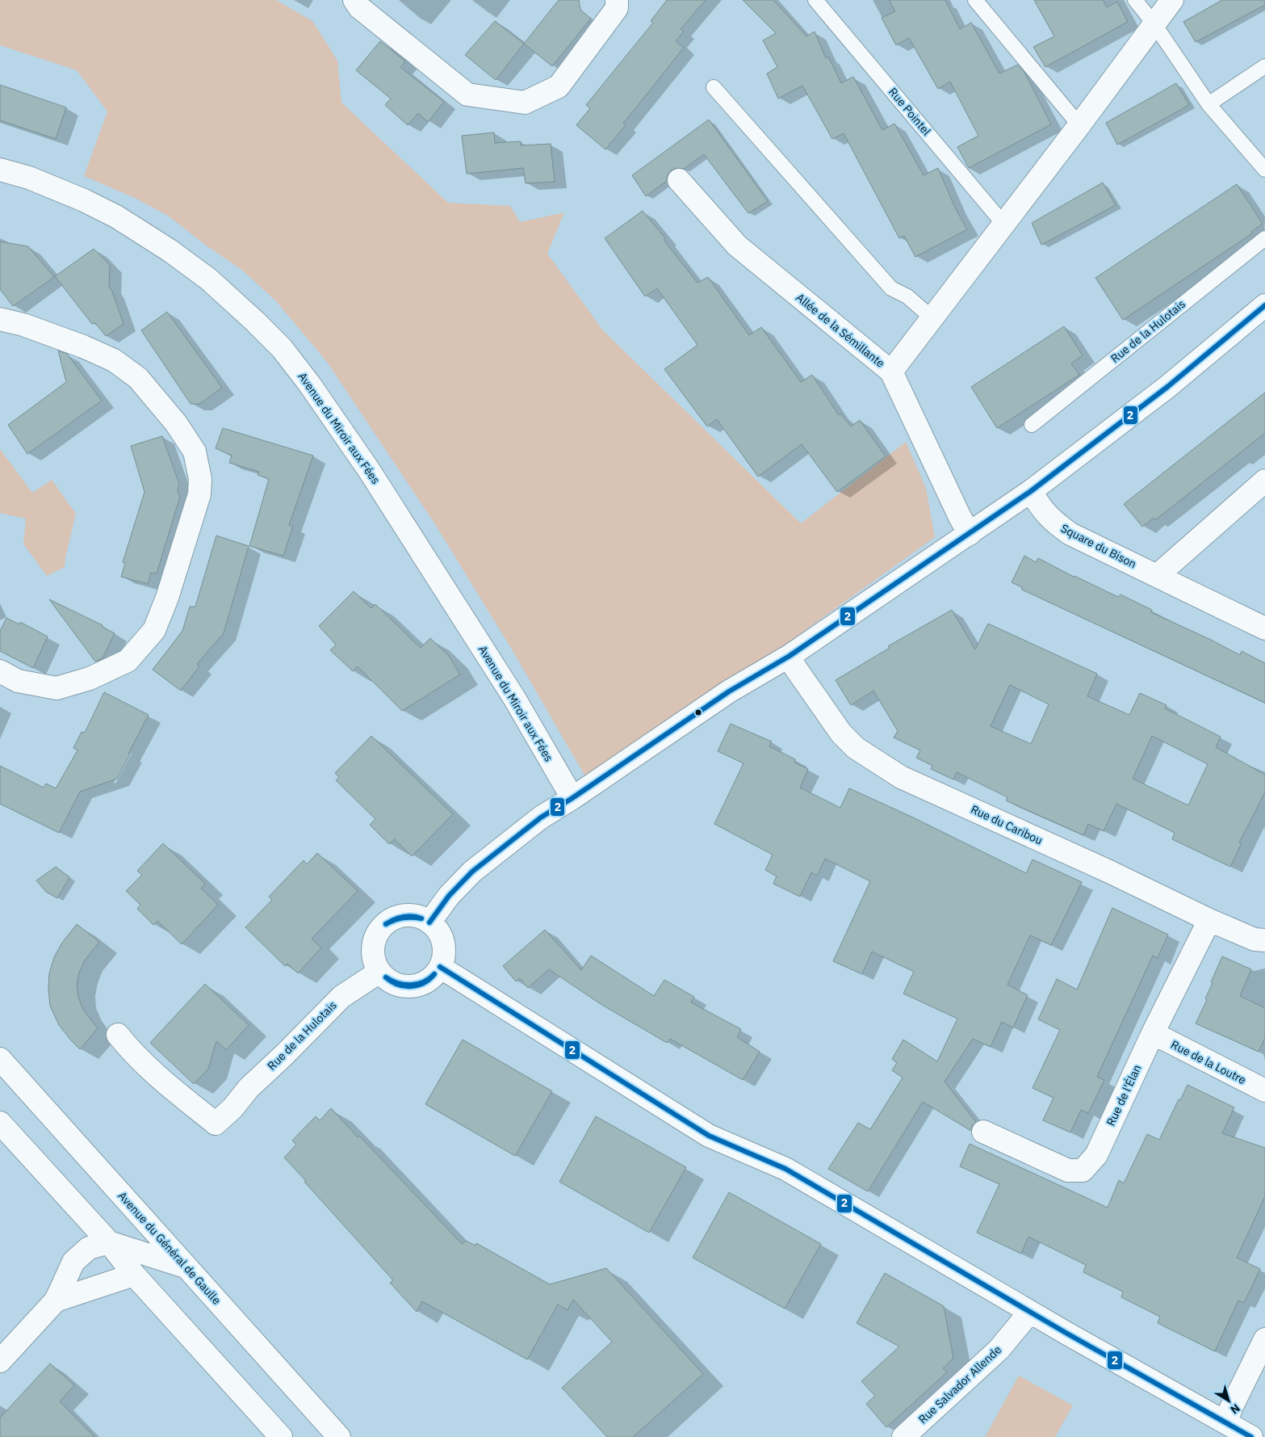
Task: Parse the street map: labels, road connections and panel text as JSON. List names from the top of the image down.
{
  "streets": {
    "street": [
      "Allée de la Sémillante",
      "Rue de la Hulotais",
      "Avenue du Miroir aux Fées",
      "Square du Bison",
      "Rue du Caribou",
      "Rue de la Loutre",
      "Rue de l'Élan",
      "Avenue du Général de Gaulle",
      "Rue Salvador Allende"
    ],
    "lane": ["Rue Pointel"]
  },
  "crossings": [
    ["Rue du Caribou", "Rue de l'Élan"],
    ["Rue de la Loutre", "Rue de l'Élan"]
  ],
  "lines": ["transit line 2"],
  "north": "bottom right"
}
